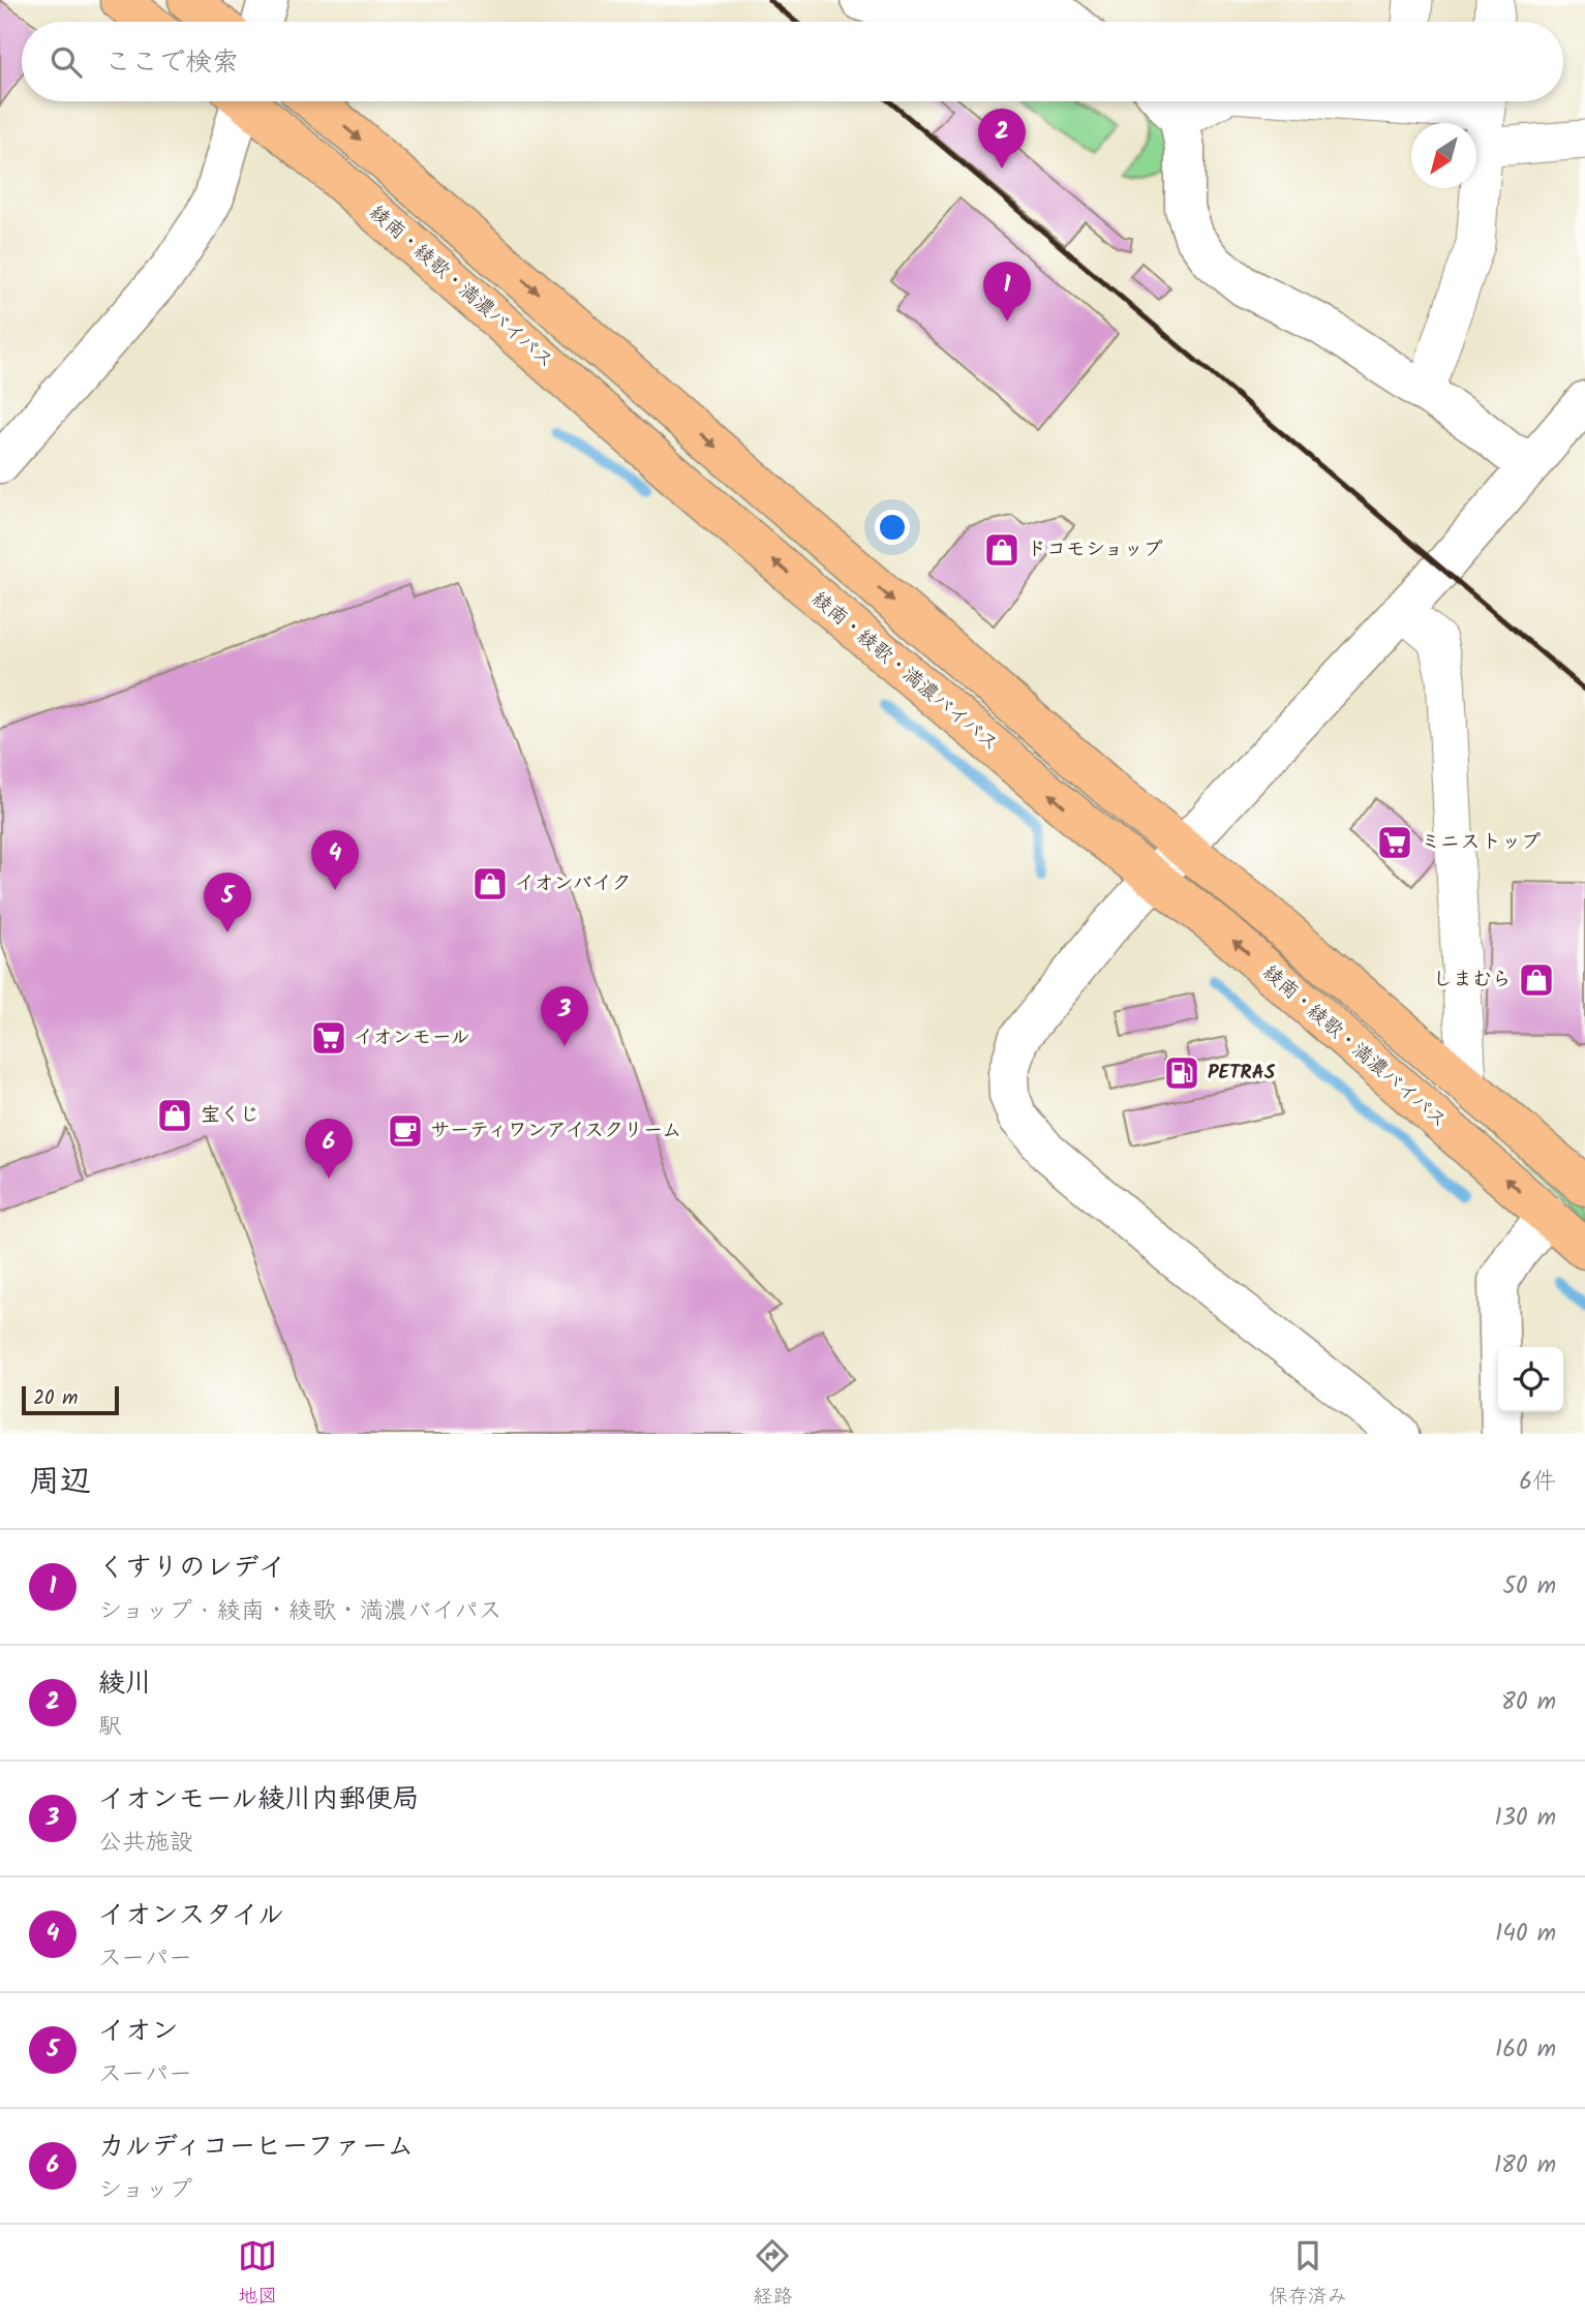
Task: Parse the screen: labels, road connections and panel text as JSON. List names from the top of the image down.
{
  "streets": {
    "highway": ["綾南・綾歌・満濃バイパス"]
  },
  "places": {
    "shop": [
      "ドコモショップ",
      "イオンバイク",
      "しまむら",
      "宝くじ"
    ],
    "supermarket": ["ミニストップ", "イオンモール"],
    "fuel station": ["PETRAS"],
    "cafe": ["サーティワンアイスクリーム"]
  },
  "scale_bar": "20 m",
  "north": "bottom left",
  "page": {
    "search": "ここで検索",
    "pins": [
      "2",
      "1",
      "4",
      "5",
      "3",
      "6"
    ],
    "scale": "20 m",
    "heading": ["周辺", "6件"],
    "list": [
      {
        "mark": "1",
        "name": "くすりのレデイ",
        "note": "ショップ · 綾南・綾歌・満濃バイパス",
        "value": "50 m"
      },
      {
        "mark": "2",
        "name": "綾川",
        "note": "駅",
        "value": "80 m"
      },
      {
        "mark": "3",
        "name": "イオンモール綾川内郵便局",
        "note": "公共施設",
        "value": "130 m"
      },
      {
        "mark": "4",
        "name": "イオンスタイル",
        "note": "スーパー",
        "value": "140 m"
      },
      {
        "mark": "5",
        "name": "イオン",
        "note": "スーパー",
        "value": "160 m"
      },
      {
        "mark": "6",
        "name": "カルディコーヒーファーム",
        "note": "ショップ",
        "value": "180 m"
      }
    ],
    "nav": ["地図", "経路", "保存済み"]
  }
}
